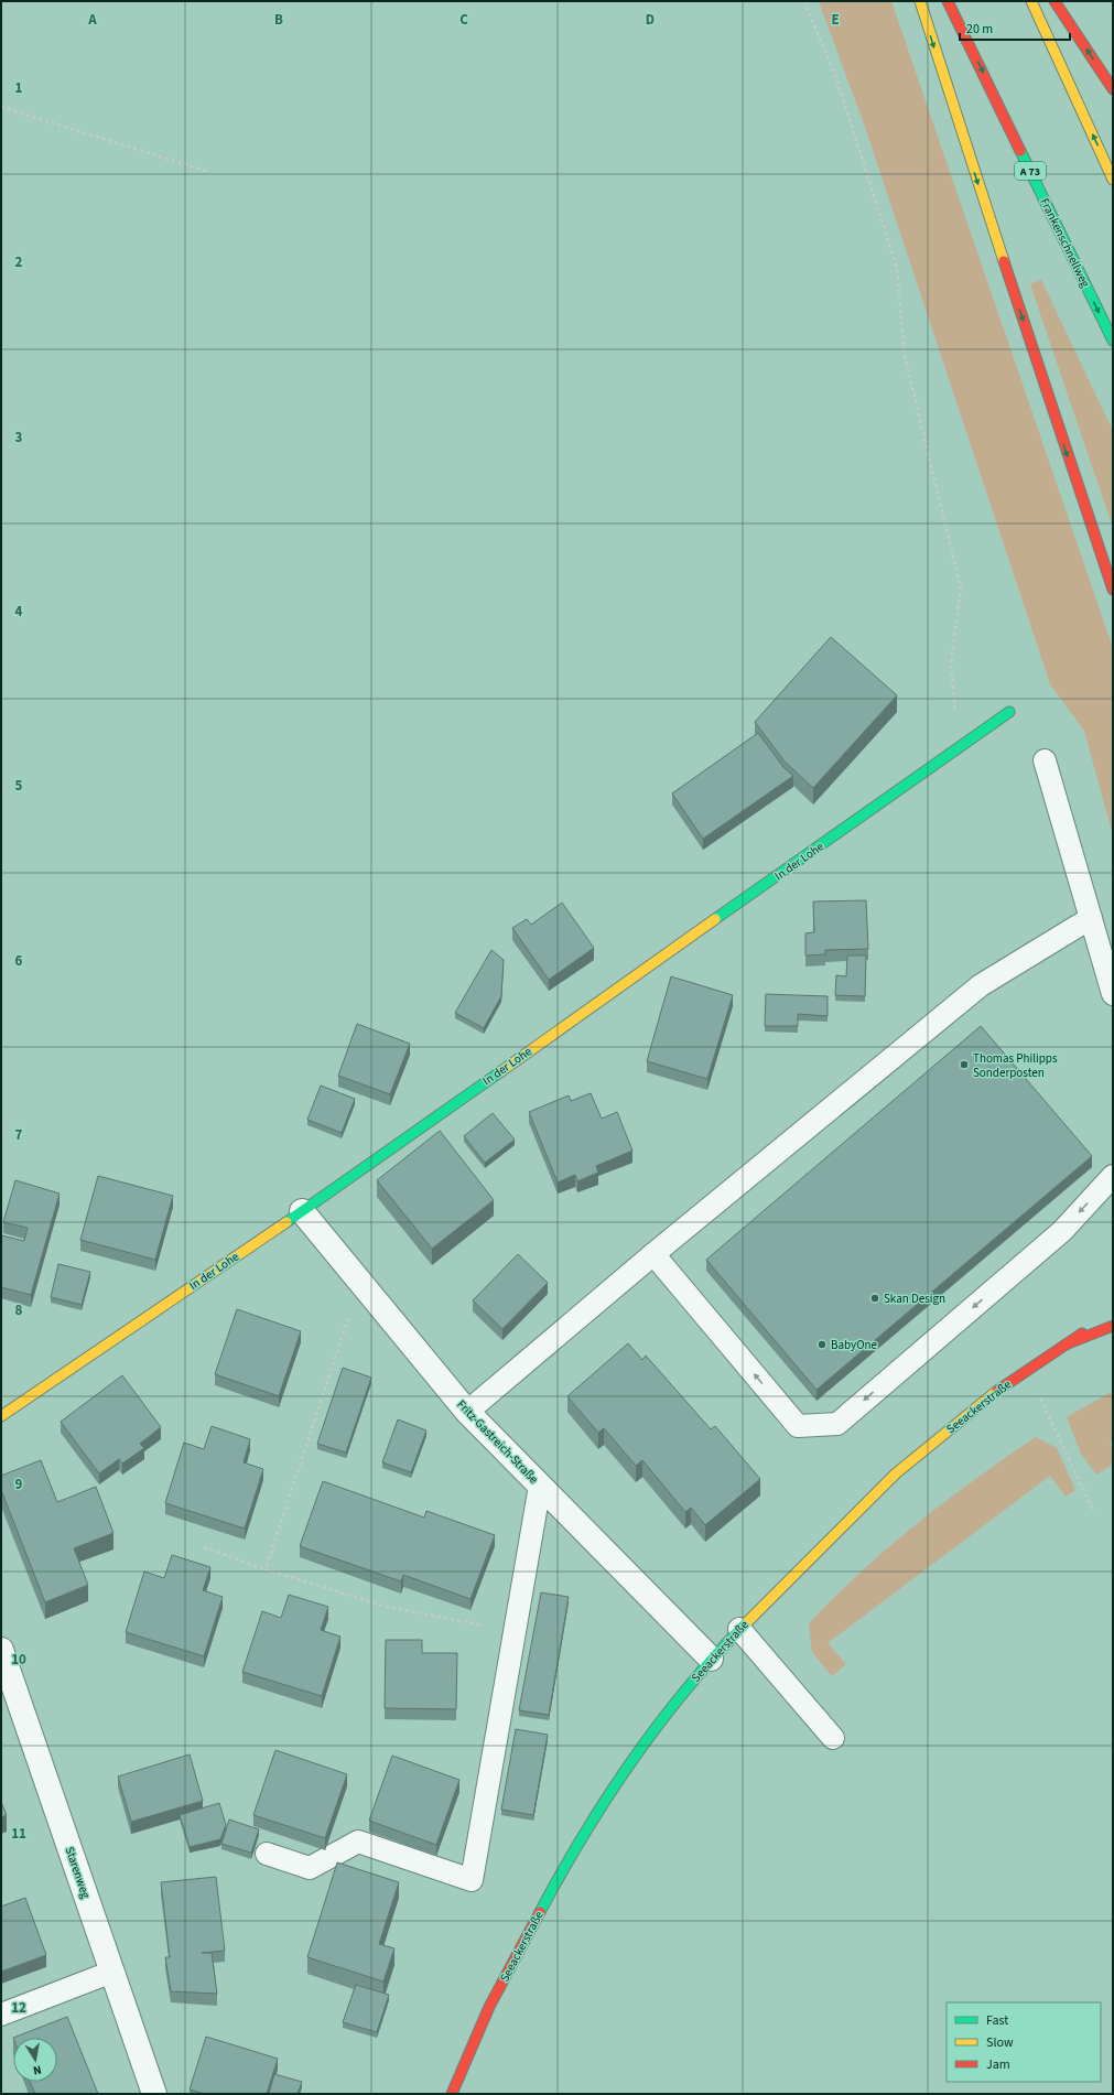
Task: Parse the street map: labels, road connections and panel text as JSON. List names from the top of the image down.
{
  "streets": {
    "main road": [
      "A 73",
      "Frankenschnellweg",
      "In der Lohe",
      "Seeackerstraße"
    ],
    "street": ["Fritz-Gastreich-Straße", "Starenweg"]
  },
  "crossings": [
    ["In der Lohe", "Fritz-Gastreich-Straße"],
    ["Seeackerstraße", "Fritz-Gastreich-Straße"]
  ],
  "places": ["Thomas Philipps Sonderposten", "Skan Design", "BabyOne"],
  "legend": ["Fast", "Slow", "Jam"],
  "scale_bar": "20 m",
  "north": "bottom",
  "grid": {
    "columns": [
      "A",
      "B",
      "C",
      "D",
      "E"
    ],
    "rows": [
      "1",
      "2",
      "3",
      "4",
      "5",
      "6",
      "7",
      "8",
      "9",
      "10",
      "11",
      "12"
    ]
  }
}
